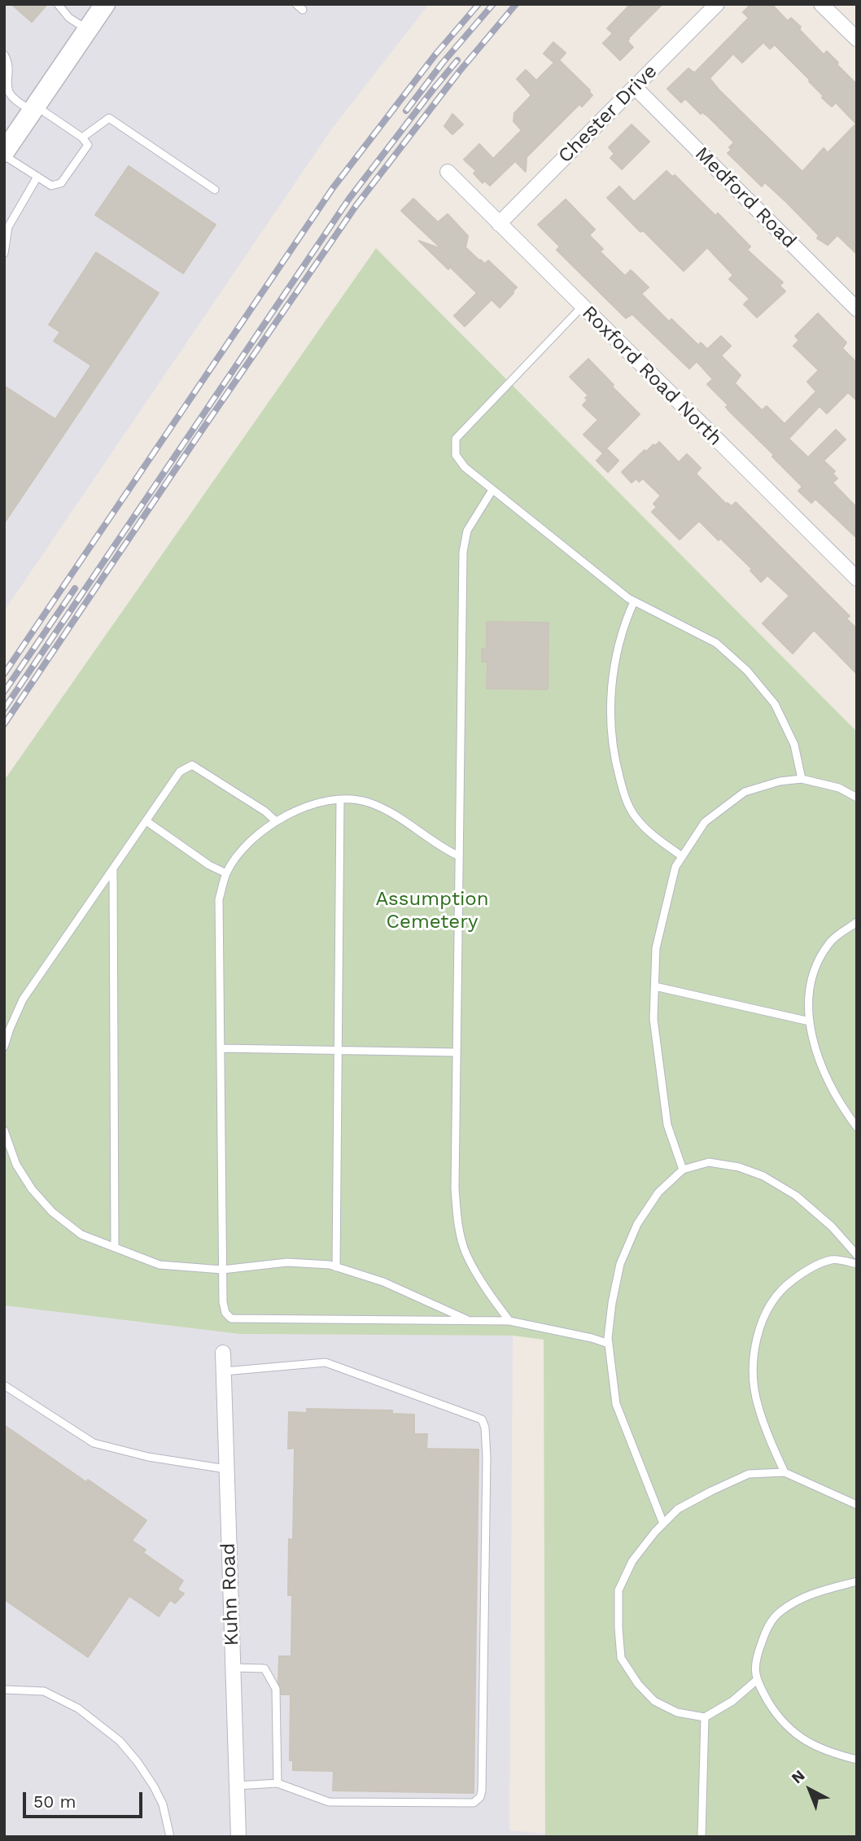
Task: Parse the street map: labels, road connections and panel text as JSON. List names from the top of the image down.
{
  "streets": {
    "street": [
      "Chester Drive",
      "Medford Road",
      "Roxford Road North",
      "Kuhn Road"
    ]
  },
  "crossings": [
    ["Chester Drive", "Medford Road"],
    ["Chester Drive", "Roxford Road North"]
  ],
  "parks": ["Assumption Cemetery"],
  "scale_bar": "50 m",
  "north": "top left"
}
